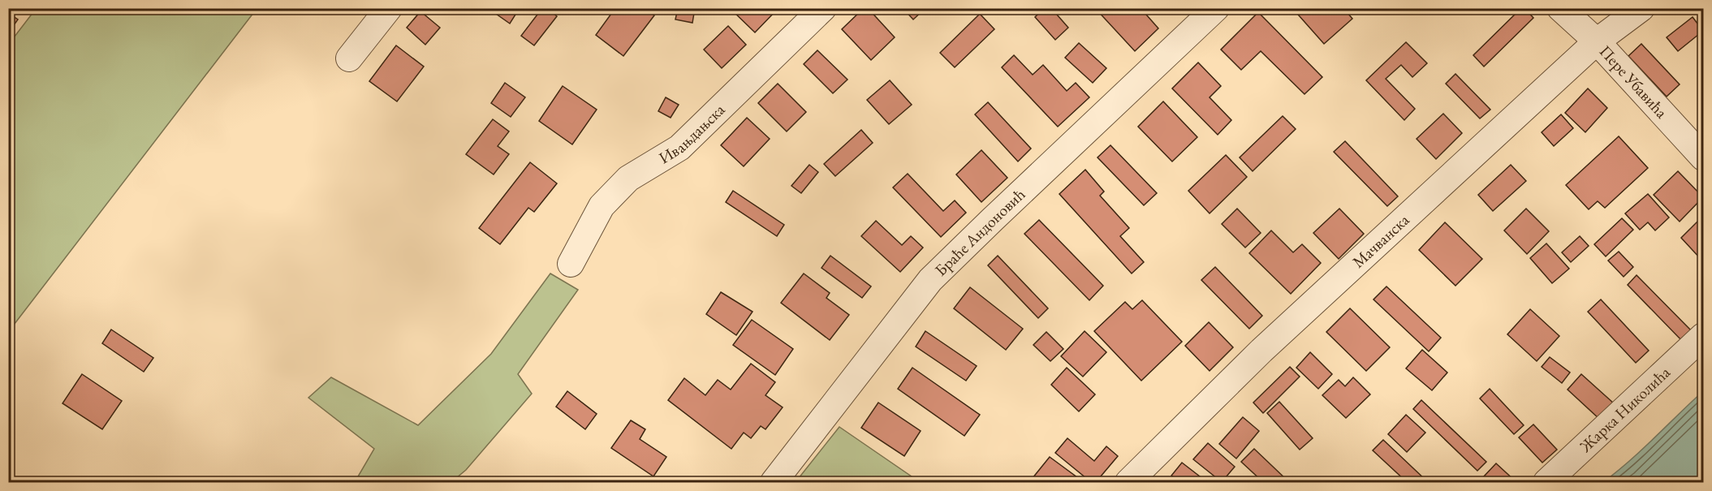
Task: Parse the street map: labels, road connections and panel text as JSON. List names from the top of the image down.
{
  "streets": {
    "street": [
      "Пере Убавића",
      "Ивањдањска",
      "Браће Андоновић",
      "Мачванска",
      "Жарка Николића"
    ]
  },
  "crossings": [
    ["Пере Убавића", "Мачванска"]
  ]
}
